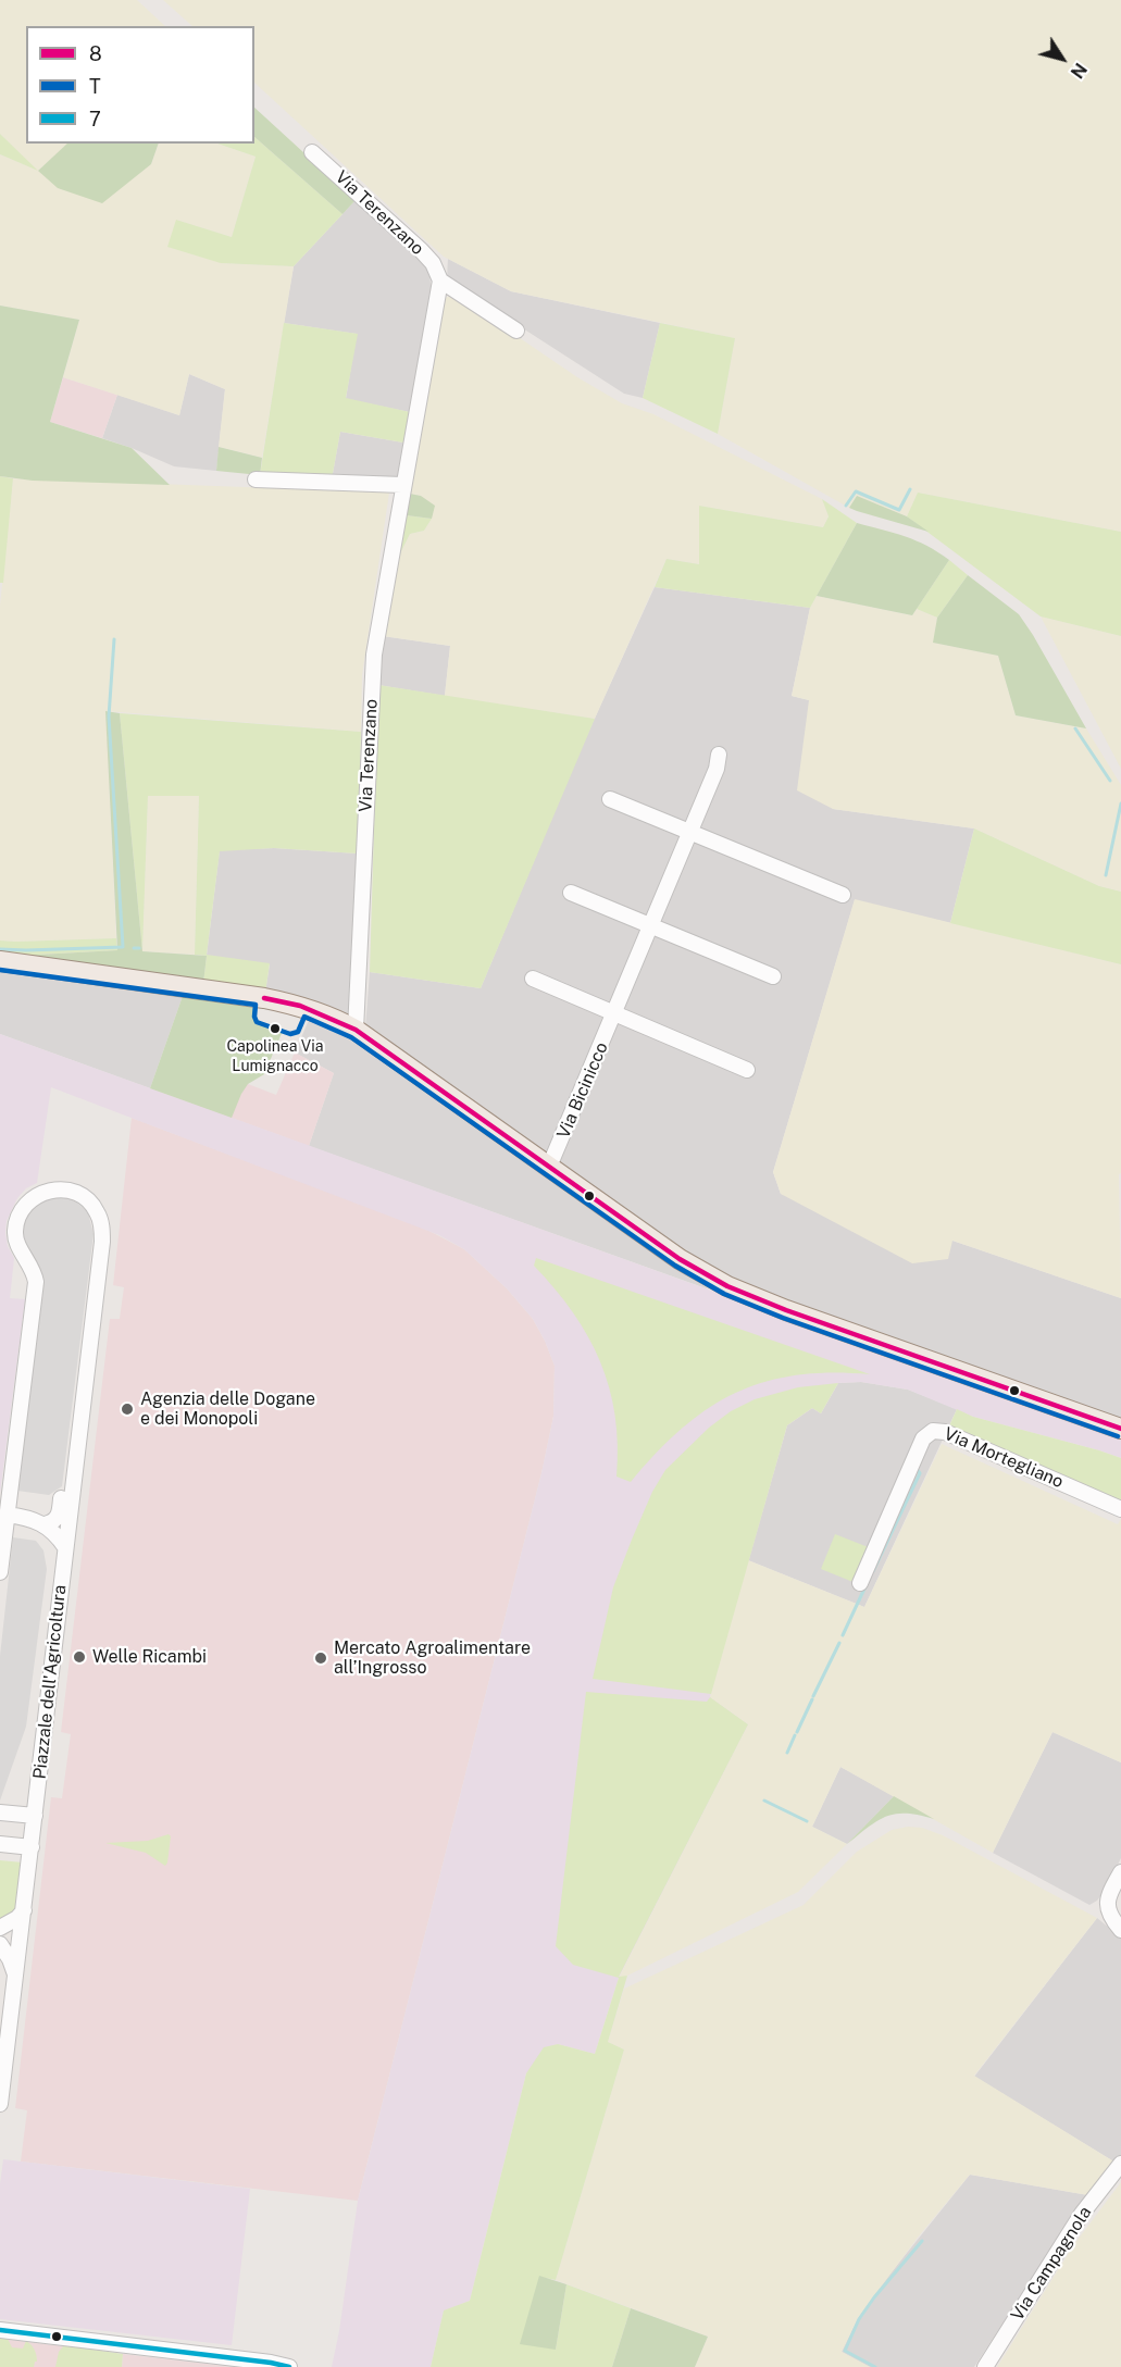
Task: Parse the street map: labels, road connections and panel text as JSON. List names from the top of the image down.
{
  "streets": {
    "street": [
      "Via Terenzano",
      "Via Bicinicco",
      "Via Mortegliano",
      "Piazzale dell'Agricoltura",
      "Via Campagnola"
    ]
  },
  "places": [
    "Capolinea Via Lumignacco",
    "Agenzia delle Dogane e dei Monopoli",
    "Welle Ricambi",
    "Mercato Agroalimentare all’Ingrosso"
  ],
  "lines": ["transit line T", "transit line 8", "transit line 7"],
  "legend": ["8", "T", "7"],
  "north": "bottom right"
}
